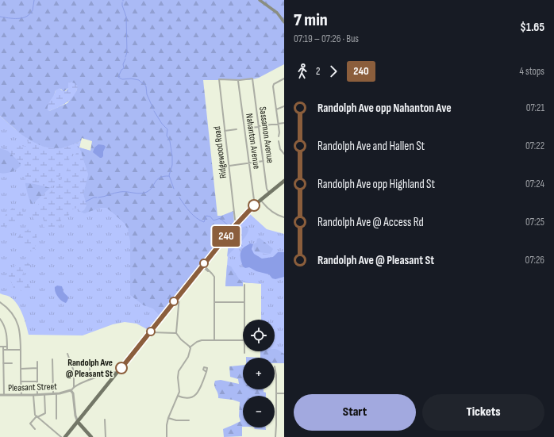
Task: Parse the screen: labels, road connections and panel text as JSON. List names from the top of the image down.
{
  "streets": {
    "street": [
      "Sassamon Avenue",
      "Nahanton Avenue",
      "Ridgewood Road",
      "Pleasant Street"
    ]
  },
  "crossings": [
    ["Sassamon Avenue", "Nahanton Avenue"],
    ["Sassamon Avenue", "Ridgewood Road"],
    ["Nahanton Avenue", "Ridgewood Road"]
  ],
  "places": ["Randolph Ave @ Pleasant St"],
  "lines": ["bus line 240"],
  "page": {
    "on_map": "240",
    "heading": ["7 min", "07:19 – 07:26 · Bus", "$1.65"],
    "legs": ["2", "240", "4 stops"],
    "list": [
      {
        "name": "Randolph Ave opp Nahanton Ave",
        "value": "07:21"
      },
      {
        "name": "Randolph Ave and Hallen St",
        "value": "07:22"
      },
      {
        "name": "Randolph Ave opp Highland St",
        "value": "07:24"
      },
      {
        "name": "Randolph Ave @ Access Rd",
        "value": "07:25"
      },
      {
        "name": "Randolph Ave @ Pleasant St",
        "value": "07:26"
      }
    ],
    "map_buttons": ["+", "−"],
    "buttons": ["Start", "Tickets"]
  }
}
